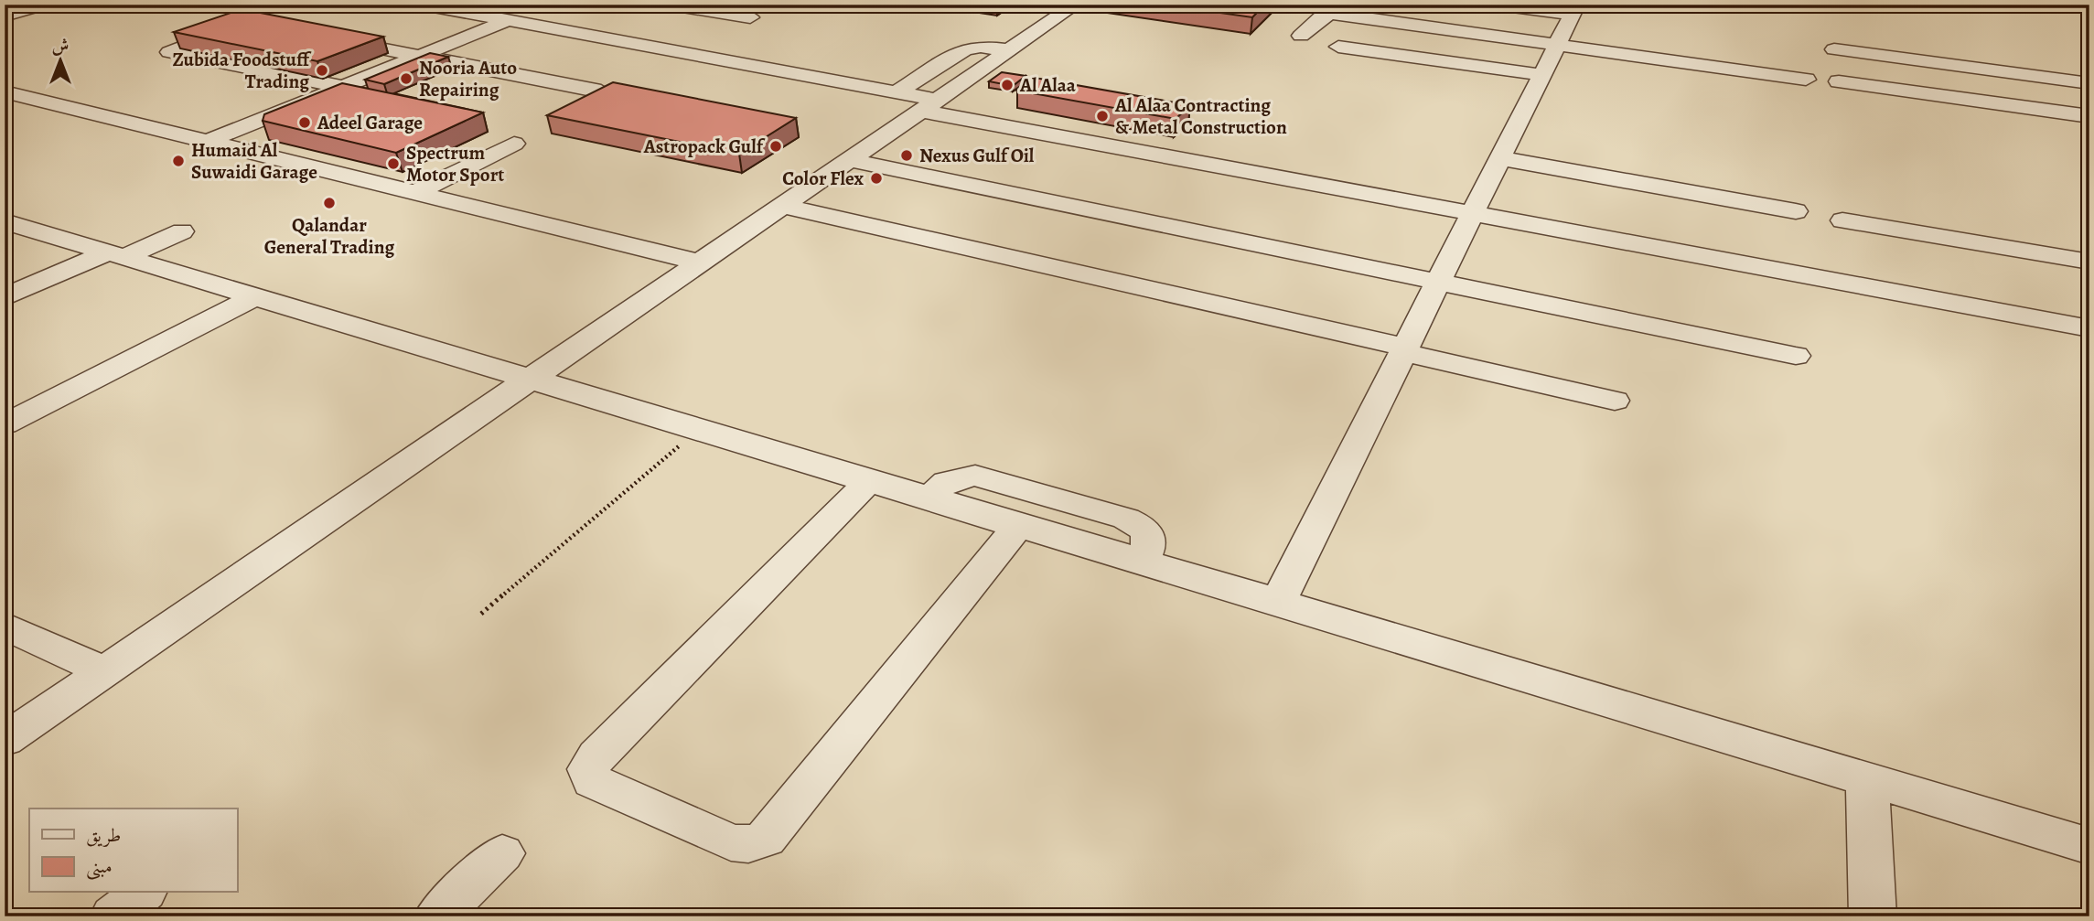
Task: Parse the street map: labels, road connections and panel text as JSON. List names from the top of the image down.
{
  "places": [
    "Zubida Foodstuff Trading",
    "Nooria Auto Repairing",
    "Al Alaa",
    "Al Alaa Contracting & Metal Construction",
    "Adeel Garage",
    "Astropack Gulf",
    "Nexus Gulf Oil",
    "Humaid Al Suwaidi Garage",
    "Spectrum Motor Sport",
    "Color Flex",
    "Qalandar General Trading"
  ],
  "legend": ["طريق", "مبنى"],
  "north": "top"
}
